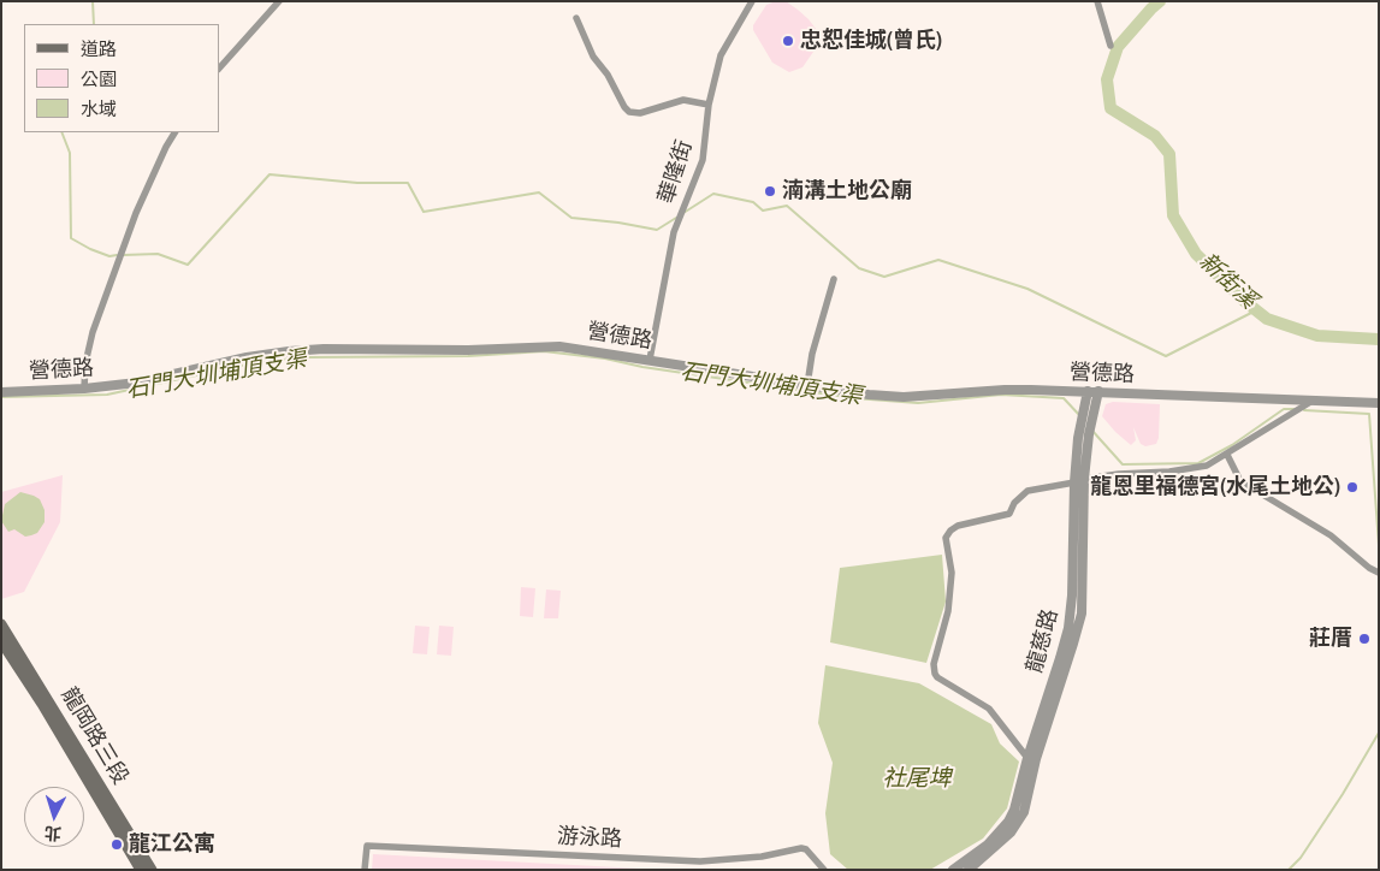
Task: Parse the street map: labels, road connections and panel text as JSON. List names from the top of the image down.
{
  "streets": {
    "main road": ["龍岡路三段"],
    "street": [
      "華隆街",
      "營德路",
      "龍慈路",
      "游泳路"
    ]
  },
  "crossings": [
    ["華隆街", "營德路"],
    ["營德路", "龍慈路"]
  ],
  "water": ["新街溪", "石門大圳埔頂支渠", "社尾埤"],
  "places": [
    "忠恕佳城(曾氏)",
    "湳溝土地公廟",
    "龍恩里福德宮(水尾土地公)",
    "莊厝",
    "龍江公寓"
  ],
  "legend": ["道路", "公園", "水域"],
  "north": "bottom"
}
